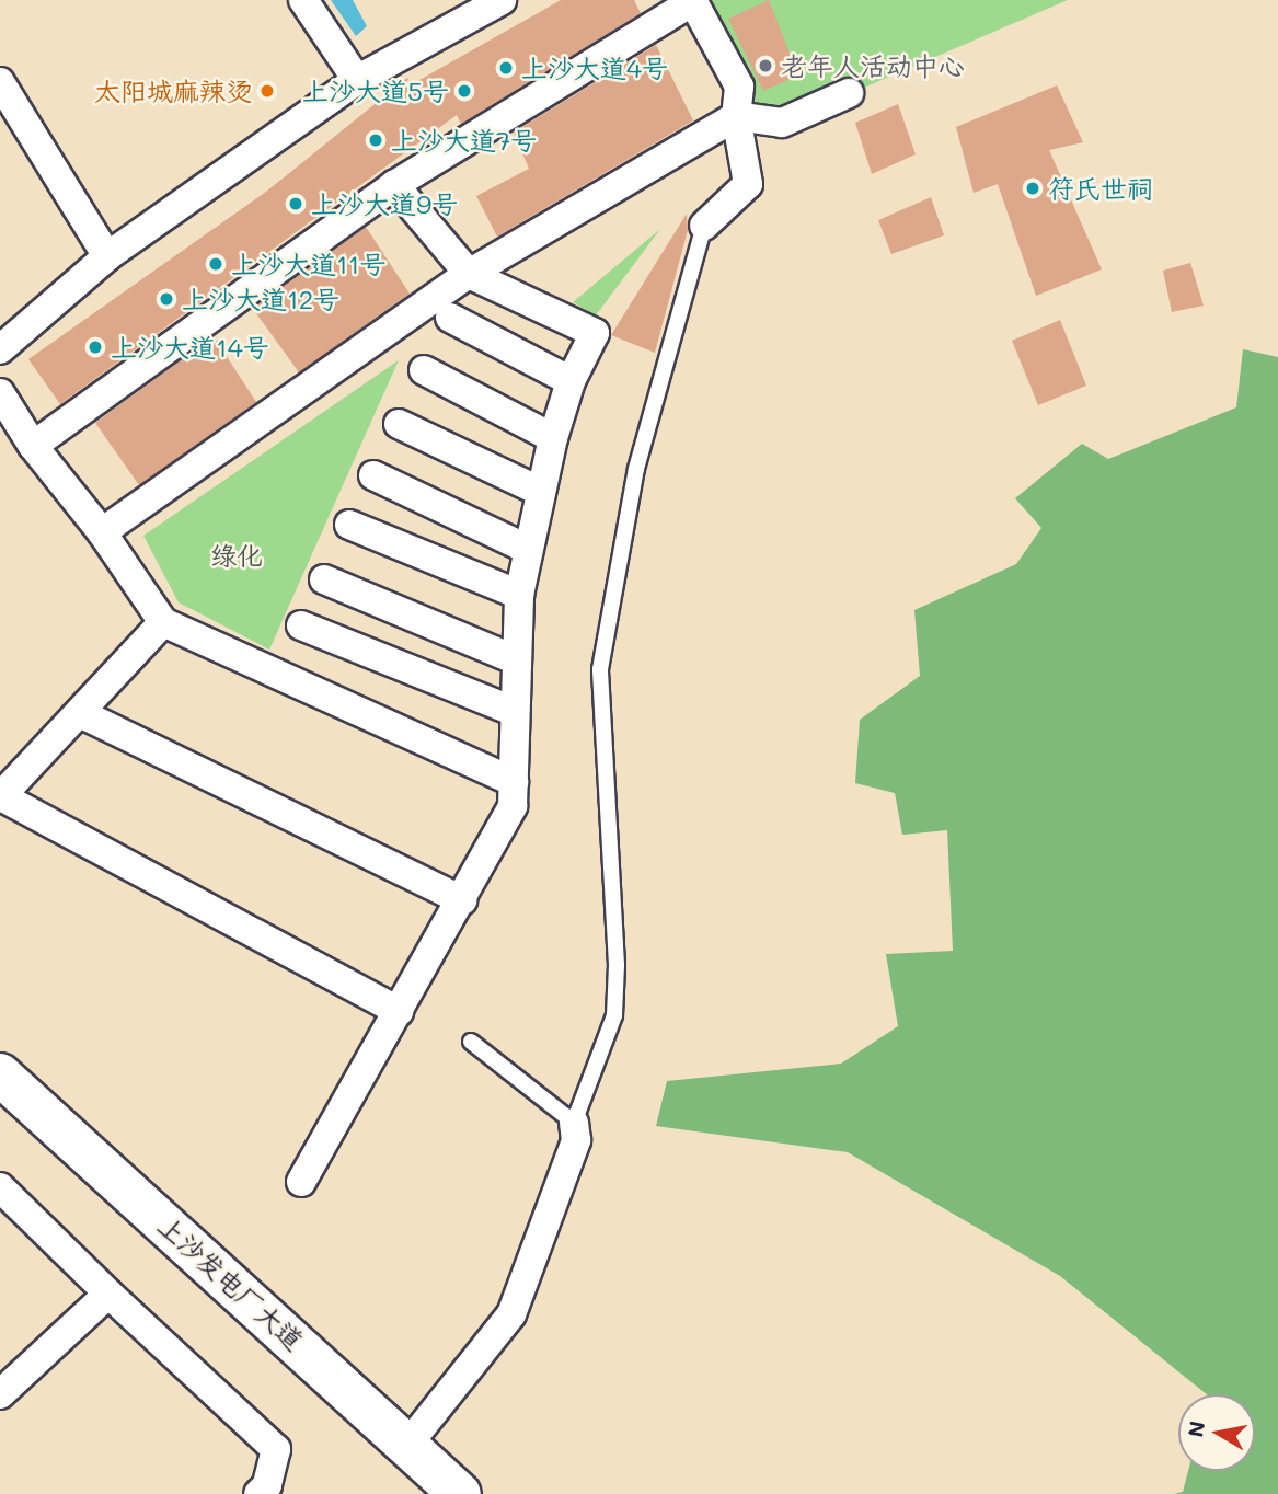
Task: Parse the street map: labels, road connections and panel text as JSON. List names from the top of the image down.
{
  "streets": {
    "main road": ["上沙发电厂大道"]
  },
  "parks": ["绿化"],
  "places": [
    "老年人活动中心",
    "上沙大道4号",
    "太阳城麻辣烫",
    "上沙大道5号",
    "上沙大道7号",
    "符氏世祠",
    "上沙大道9号",
    "上沙大道11号",
    "上沙大道12号",
    "上沙大道14号"
  ],
  "north": "left"
}
